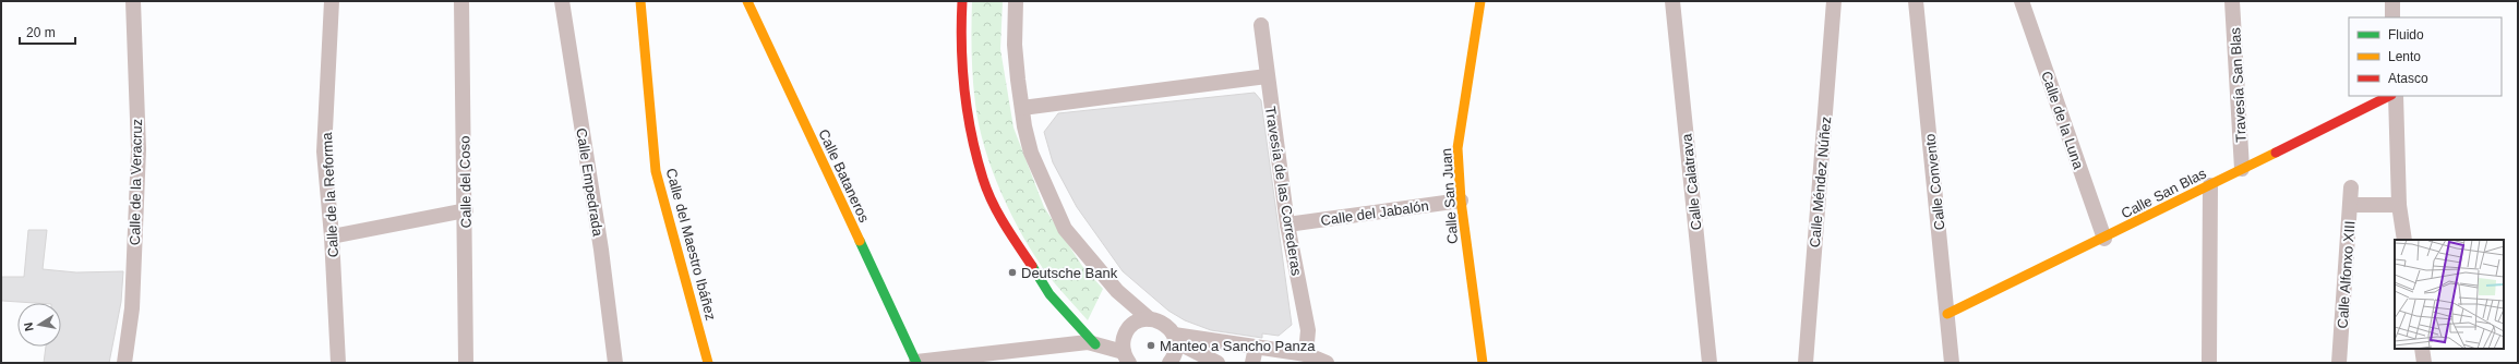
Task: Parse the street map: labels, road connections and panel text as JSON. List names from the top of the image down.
{
  "streets": {
    "street": [
      "Travesía San Blas",
      "Calle de la Luna",
      "Calle Bataneros",
      "Calle de la Veracruz",
      "Calle del Coso",
      "Calle Empedrada",
      "Calle Calatrava",
      "Calle Méndez Núñez",
      "Calle Convento",
      "Travesía de las Correderas",
      "Calle San Blas",
      "Calle de la Reforma",
      "Calle San Juan",
      "Calle del Jabalón",
      "Calle del Maestro Ibáñez",
      "Calle Alfonxo XIII"
    ]
  },
  "crossings": [
    ["Travesía San Blas", "Calle San Blas"],
    ["Calle de la Luna", "Calle San Blas"],
    ["Calle Convento", "Calle San Blas"],
    ["Travesía de las Correderas", "Calle del Jabalón"],
    ["Calle San Juan", "Calle del Jabalón"]
  ],
  "places": ["Deutsche Bank", "Manteo a Sancho Panza"],
  "legend": ["Fluido", "Lento", "Atasco"],
  "scale_bar": "20 m",
  "north": "left"
}
